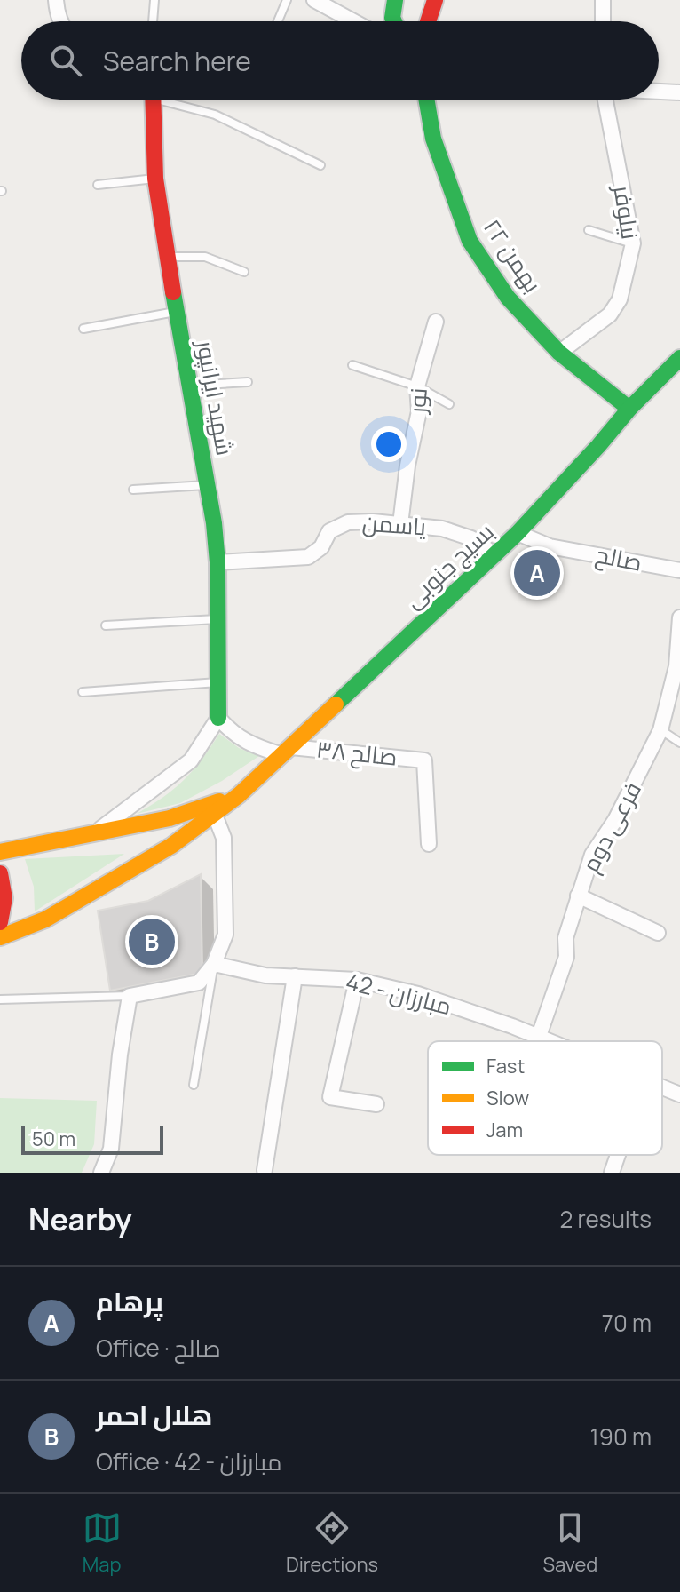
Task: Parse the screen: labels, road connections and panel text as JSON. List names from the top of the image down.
{
  "streets": {
    "main road": ["۲۲ بهمن", "شهید ایرانپور", "بسیج جنوبی"],
    "street": [
      "نیلوفر",
      "نور",
      "یاسمن",
      "صالح",
      "صالح ۳۸",
      "فرعی دوم",
      "مبارزان - 42"
    ]
  },
  "crossings": [
    ["نیلوفر", "۲۲ بهمن"],
    ["۲۲ بهمن", "بسیج جنوبی"],
    ["شهید ایرانپور", "یاسمن"],
    ["نور", "یاسمن"],
    ["یاسمن", "بسیج جنوبی"],
    ["صالح", "بسیج جنوبی"],
    ["بسیج جنوبی", "صالح ۳۸"],
    ["فرعی دوم", "مبارزان - 42"]
  ],
  "legend": ["Fast", "Slow", "Jam"],
  "scale_bar": "50 m",
  "page": {
    "search": "Search here",
    "pins": ["A", "B"],
    "scale": "50 m",
    "heading": ["Nearby", "2 results"],
    "list": [
      {
        "mark": "A",
        "name": "پرهام",
        "note": "Office · صالح",
        "value": "70 m"
      },
      {
        "mark": "B",
        "name": "هلال احمر",
        "note": "Office · مبارزان - 42",
        "value": "190 m"
      }
    ],
    "nav": ["Map", "Directions", "Saved"]
  }
}
